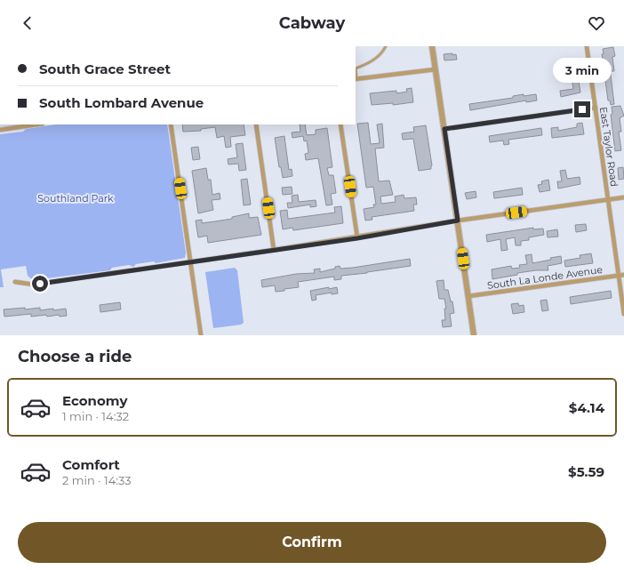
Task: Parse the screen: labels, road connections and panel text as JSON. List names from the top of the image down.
{
  "streets": {
    "street": ["East Taylor Road", "South La Londe Avenue"]
  },
  "crossings": [
    ["East Taylor Road", "South La Londe Avenue"]
  ],
  "parks": ["Southland Park"],
  "page": {
    "header": "Cabway",
    "banner": ["South Grace Street", "South Lombard Avenue"],
    "bubble": "3 min",
    "heading": "Choose a ride",
    "list": [
      {
        "name": "Economy",
        "note": "1 min · 14:32",
        "value": "$4.14"
      },
      {
        "name": "Comfort",
        "note": "2 min · 14:33",
        "value": "$5.59"
      }
    ],
    "buttons": "Confirm"
  }
}
